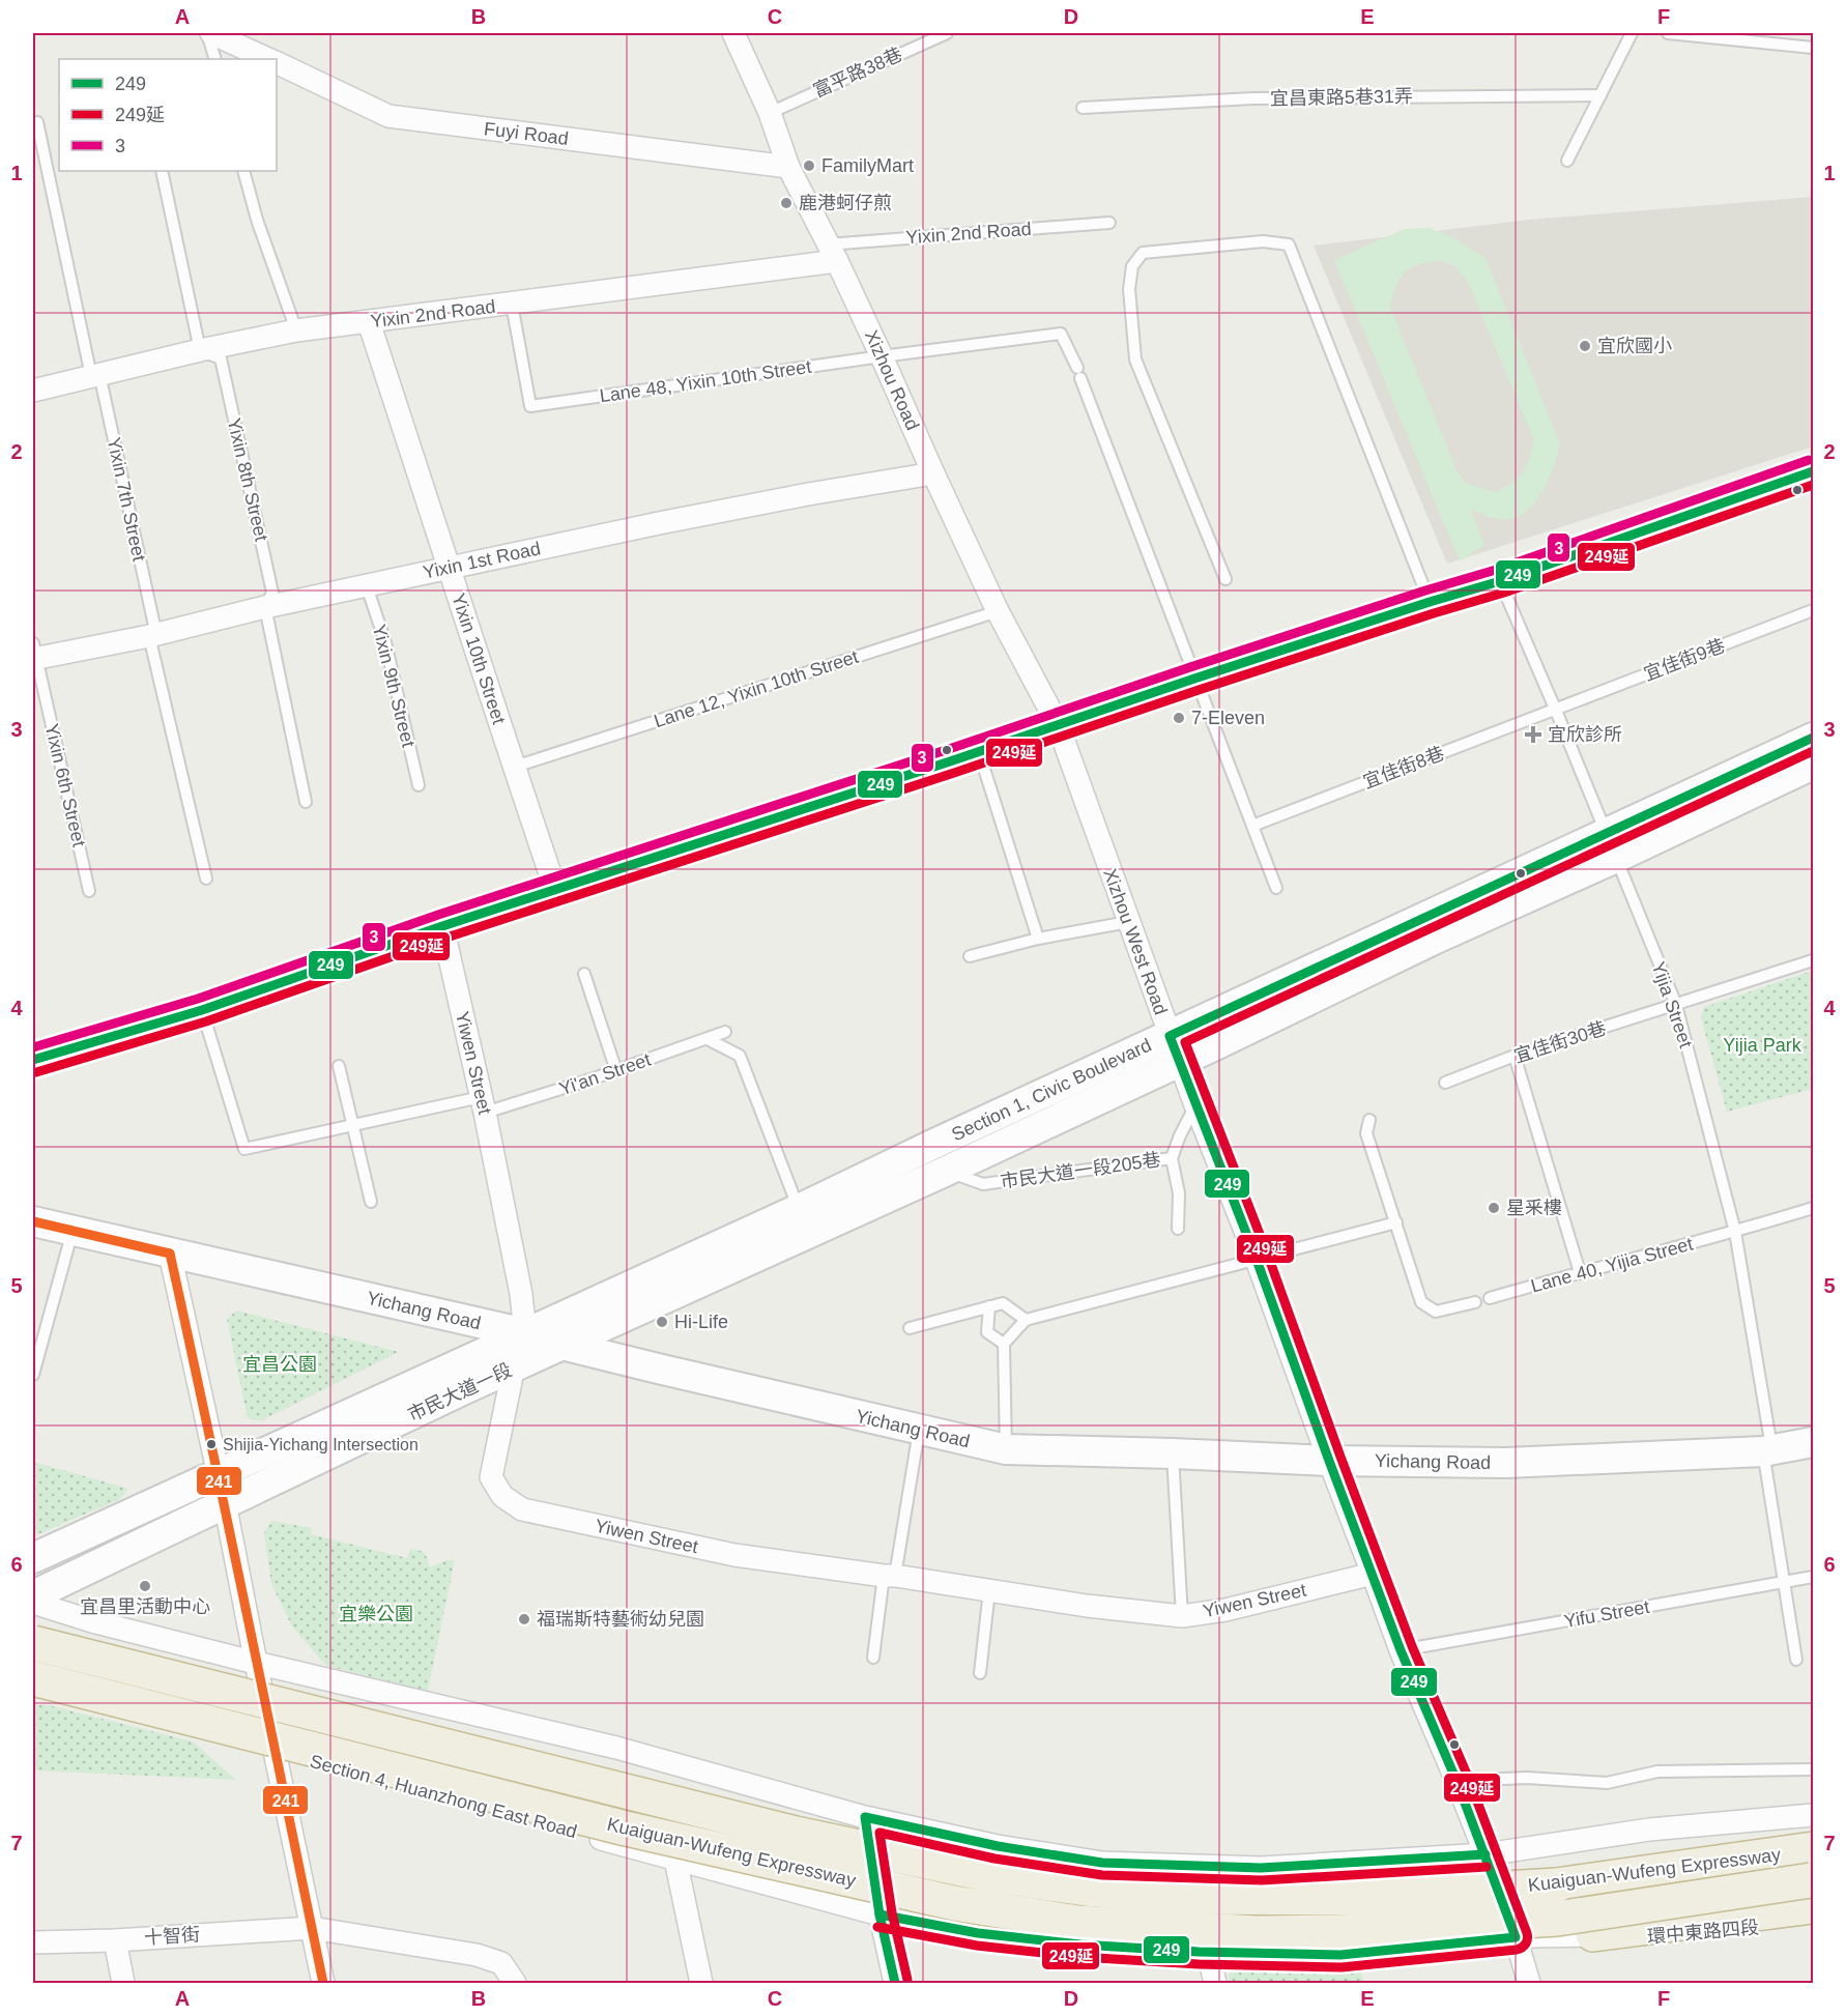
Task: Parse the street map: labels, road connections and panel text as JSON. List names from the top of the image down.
{
  "streets": {
    "highway": ["Kuaiguan-Wufeng Expressway"],
    "street": [
      "Fuyi Road",
      "Yixin 2nd Road",
      "Xizhou Road",
      "Yixin 1st Road",
      "Yixin 10th Street",
      "Xizhou West Road",
      "Yiwen Street",
      "Section 1, Civic Boulevard",
      "Yichang Road",
      "市民大道一段",
      "Section 4, Huanzhong East Road",
      "環中東路四段",
      "十智街"
    ],
    "lane": [
      "富平路38巷",
      "宜昌東路5巷31弄",
      "Lane 48, Yixin 10th Street",
      "Yixin 8th Street",
      "Yixin 7th Street",
      "宜佳街9巷",
      "Yixin 9th Street",
      "Lane 12, Yixin 10th Street",
      "宜佳街8巷",
      "Yixin 6th Street",
      "Yijia Street",
      "宜佳街30巷",
      "Yi'an Street",
      "市民大道一段205巷",
      "Lane 40, Yijia Street",
      "Yifu Street"
    ]
  },
  "crossings": [
    ["富平路38巷", "Xizhou Road"],
    ["Fuyi Road", "Xizhou Road"],
    ["Yixin 2nd Road", "Xizhou Road"],
    ["Yixin 2nd Road", "Lane 48, Yixin 10th Street"],
    ["Yixin 2nd Road", "Yixin 8th Street"],
    ["Yixin 2nd Road", "Yixin 7th Street"],
    ["Yixin 2nd Road", "Yixin 10th Street"],
    ["Xizhou Road", "Lane 48, Yixin 10th Street"],
    ["Xizhou Road", "Yixin 1st Road"],
    ["Xizhou Road", "Lane 12, Yixin 10th Street"],
    ["Xizhou Road", "Xizhou West Road"],
    ["Yixin 8th Street", "Yixin 1st Road"],
    ["Yixin 7th Street", "Yixin 1st Road"],
    ["Yixin 1st Road", "Yixin 10th Street"],
    ["Yixin 1st Road", "Yixin 9th Street"],
    ["Yixin 1st Road", "Yixin 6th Street"],
    ["Yixin 10th Street", "Lane 12, Yixin 10th Street"],
    ["宜佳街9巷", "宜佳街8巷"],
    ["宜佳街9巷", "Yijia Street"],
    ["宜佳街8巷", "Yijia Street"],
    ["Xizhou West Road", "Yiwen Street"],
    ["Xizhou West Road", "Section 1, Civic Boulevard"],
    ["Xizhou West Road", "Yichang Road"],
    ["Xizhou West Road", "Yifu Street"],
    ["Xizhou West Road", "Section 4, Huanzhong East Road"],
    ["Yijia Street", "宜佳街30巷"],
    ["Yijia Street", "Section 1, Civic Boulevard"],
    ["Yijia Street", "Lane 40, Yijia Street"],
    ["Yijia Street", "Yichang Road"],
    ["Yijia Street", "Yifu Street"],
    ["Yiwen Street", "Yi'an Street"],
    ["Yiwen Street", "Section 1, Civic Boulevard"],
    ["Yiwen Street", "Yichang Road"],
    ["Yiwen Street", "市民大道一段"],
    ["Section 1, Civic Boulevard", "市民大道一段205巷"],
    ["Section 1, Civic Boulevard", "Yichang Road"],
    ["Section 1, Civic Boulevard", "市民大道一段"],
    ["Yichang Road", "市民大道一段"],
    ["Section 4, Huanzhong East Road", "環中東路四段"]
  ],
  "parks": ["Yijia Park", "宜昌公園", "宜樂公園"],
  "places": {
    "other": [
      "FamilyMart",
      "鹿港蚵仔煎",
      "宜欣國小",
      "7-Eleven",
      "星釆樓",
      "Hi-Life",
      "Shijia-Yichang Intersection",
      "宜昌里活動中心",
      "福瑞斯特藝術幼兒園"
    ],
    "health": ["宜欣診所"]
  },
  "lines": [
    "transit line 3",
    "transit line 249",
    "transit line 249延",
    "transit line 241"
  ],
  "legend": ["249", "249延", "3"],
  "grid": {
    "columns": [
      "A",
      "B",
      "C",
      "D",
      "E",
      "F"
    ],
    "rows": [
      "1",
      "2",
      "3",
      "4",
      "5",
      "6",
      "7"
    ]
  }
}
